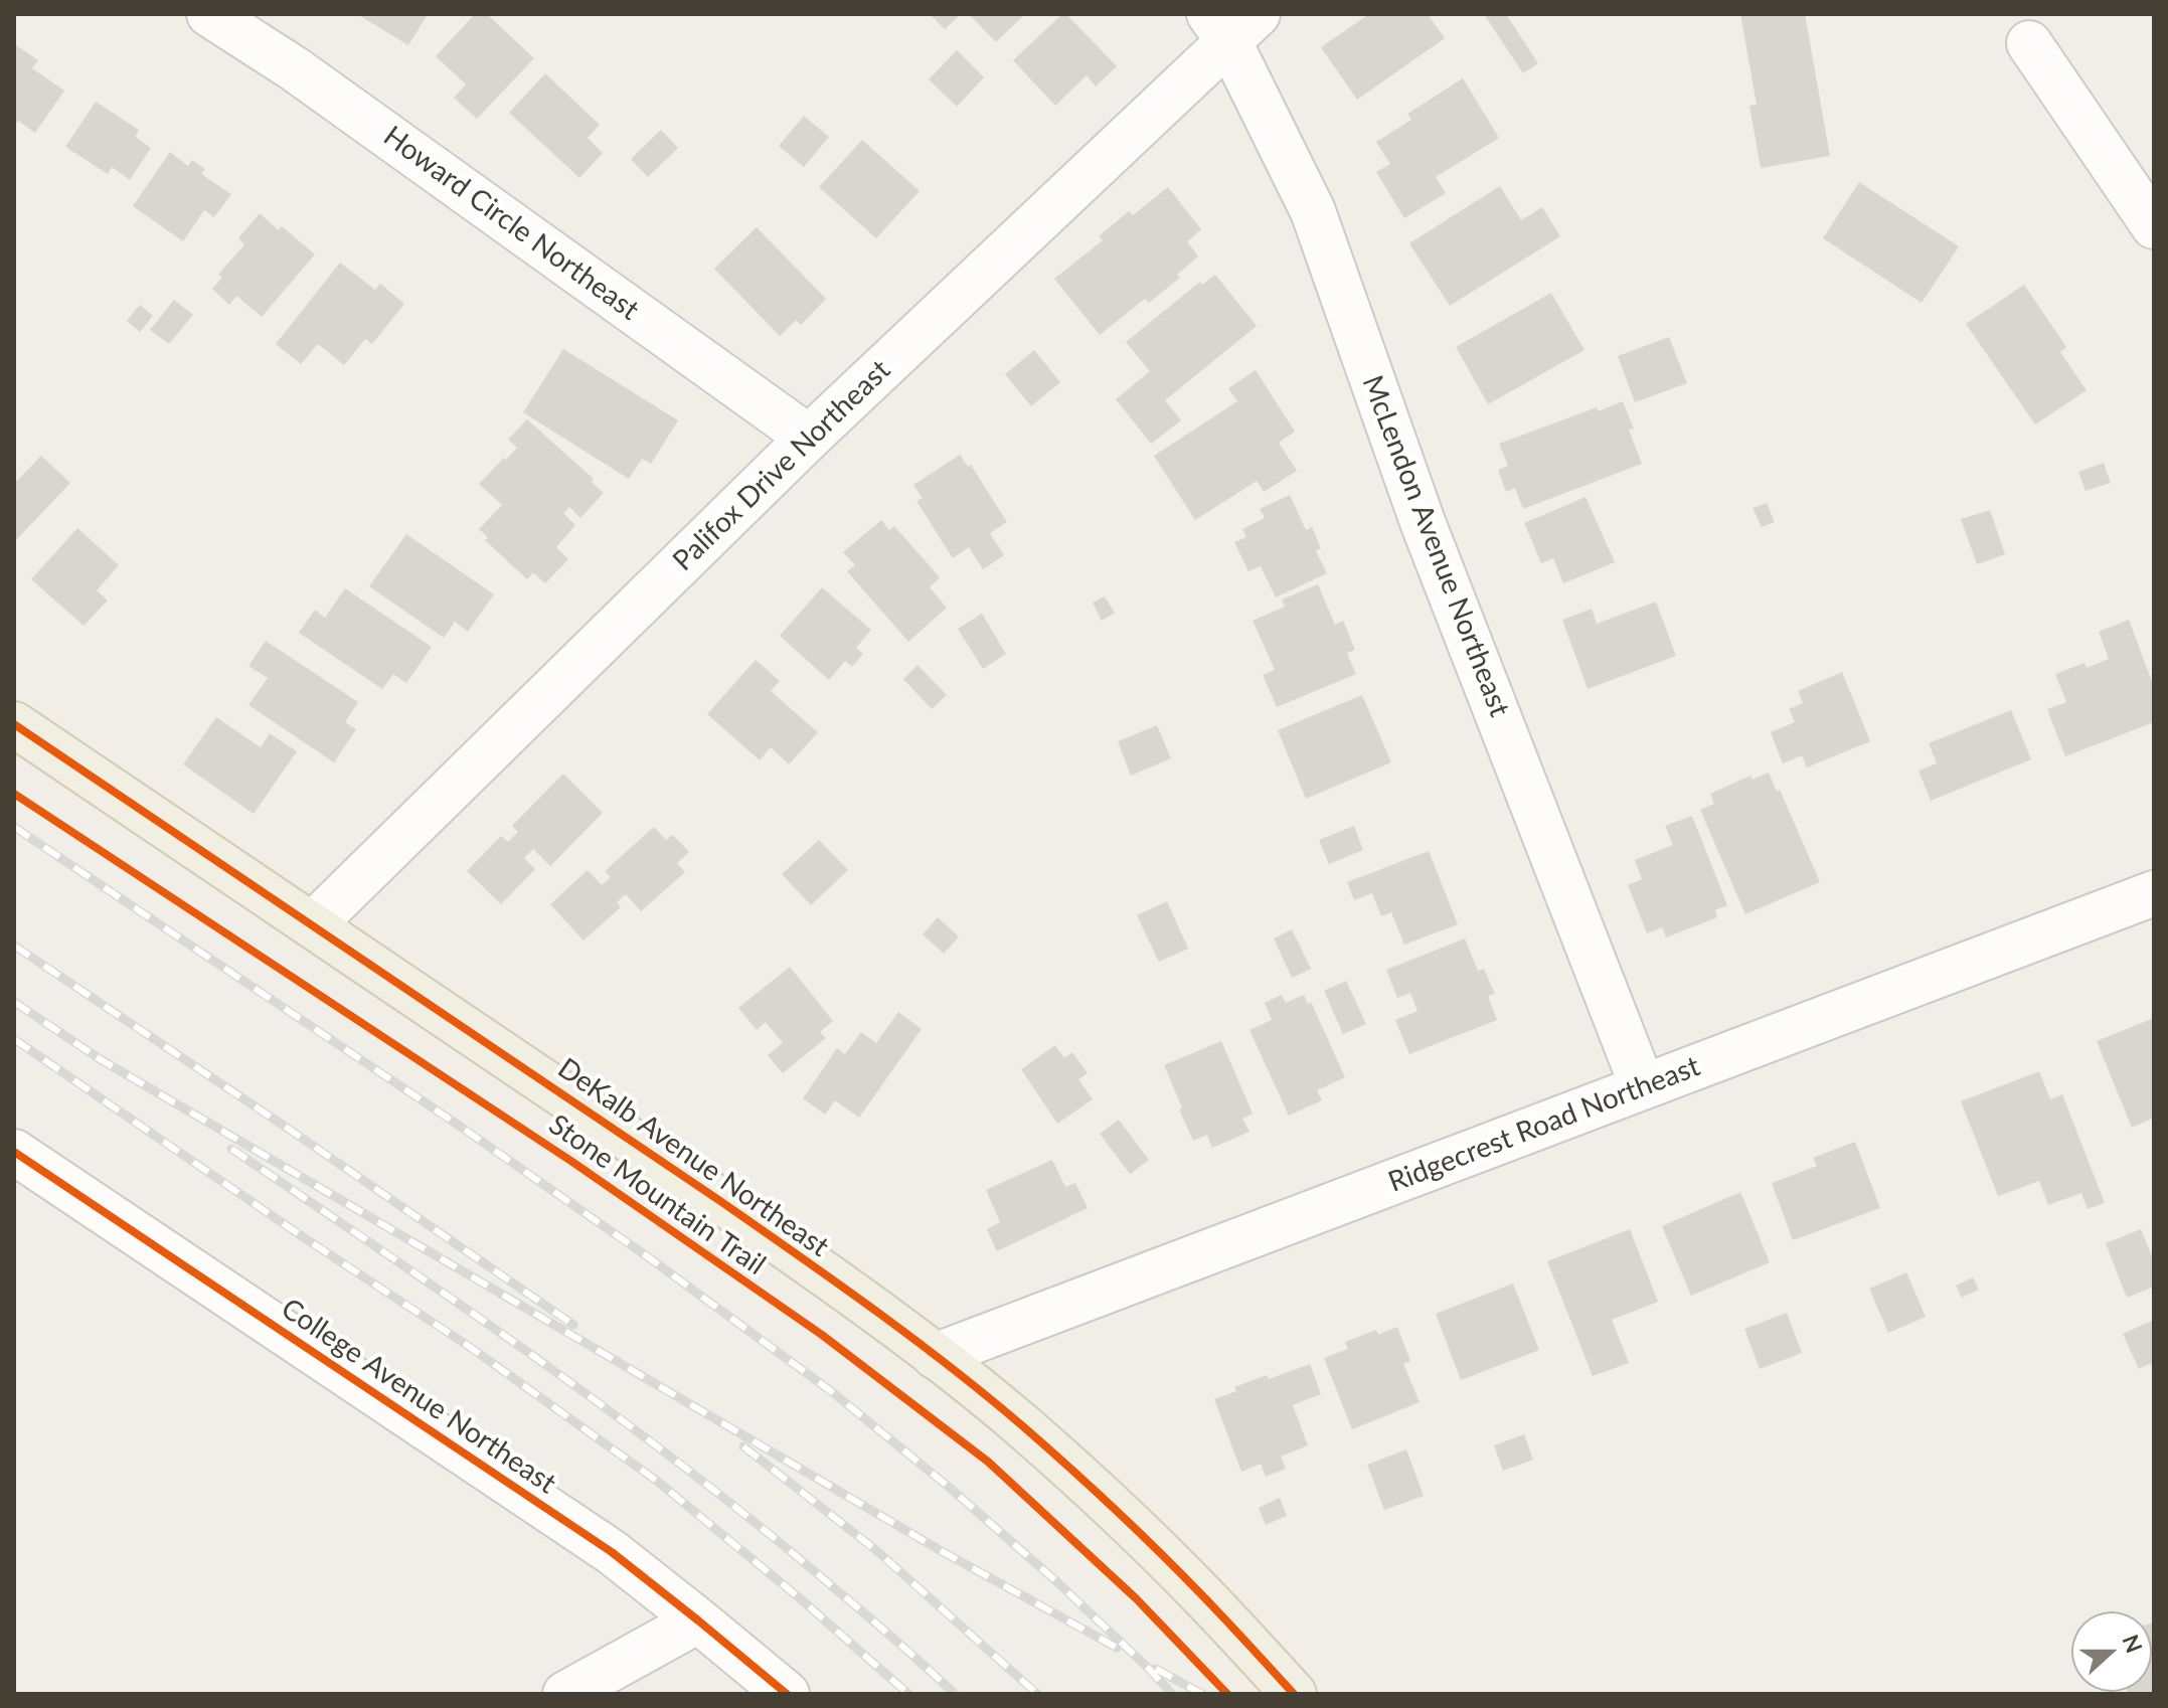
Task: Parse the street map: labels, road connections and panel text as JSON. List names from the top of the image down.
{
  "streets": {
    "main road": ["DeKalb Avenue Northeast"],
    "street": [
      "Howard Circle Northeast",
      "Palifox Drive Northeast",
      "McLendon Avenue Northeast",
      "Ridgecrest Road Northeast",
      "College Avenue Northeast"
    ],
    "cycle path": ["Stone Mountain Trail"]
  },
  "crossings": [
    ["Howard Circle Northeast", "Palifox Drive Northeast"],
    ["Palifox Drive Northeast", "McLendon Avenue Northeast"],
    ["Palifox Drive Northeast", "DeKalb Avenue Northeast"],
    ["McLendon Avenue Northeast", "Ridgecrest Road Northeast"],
    ["Ridgecrest Road Northeast", "DeKalb Avenue Northeast"]
  ],
  "north": "right"
}
